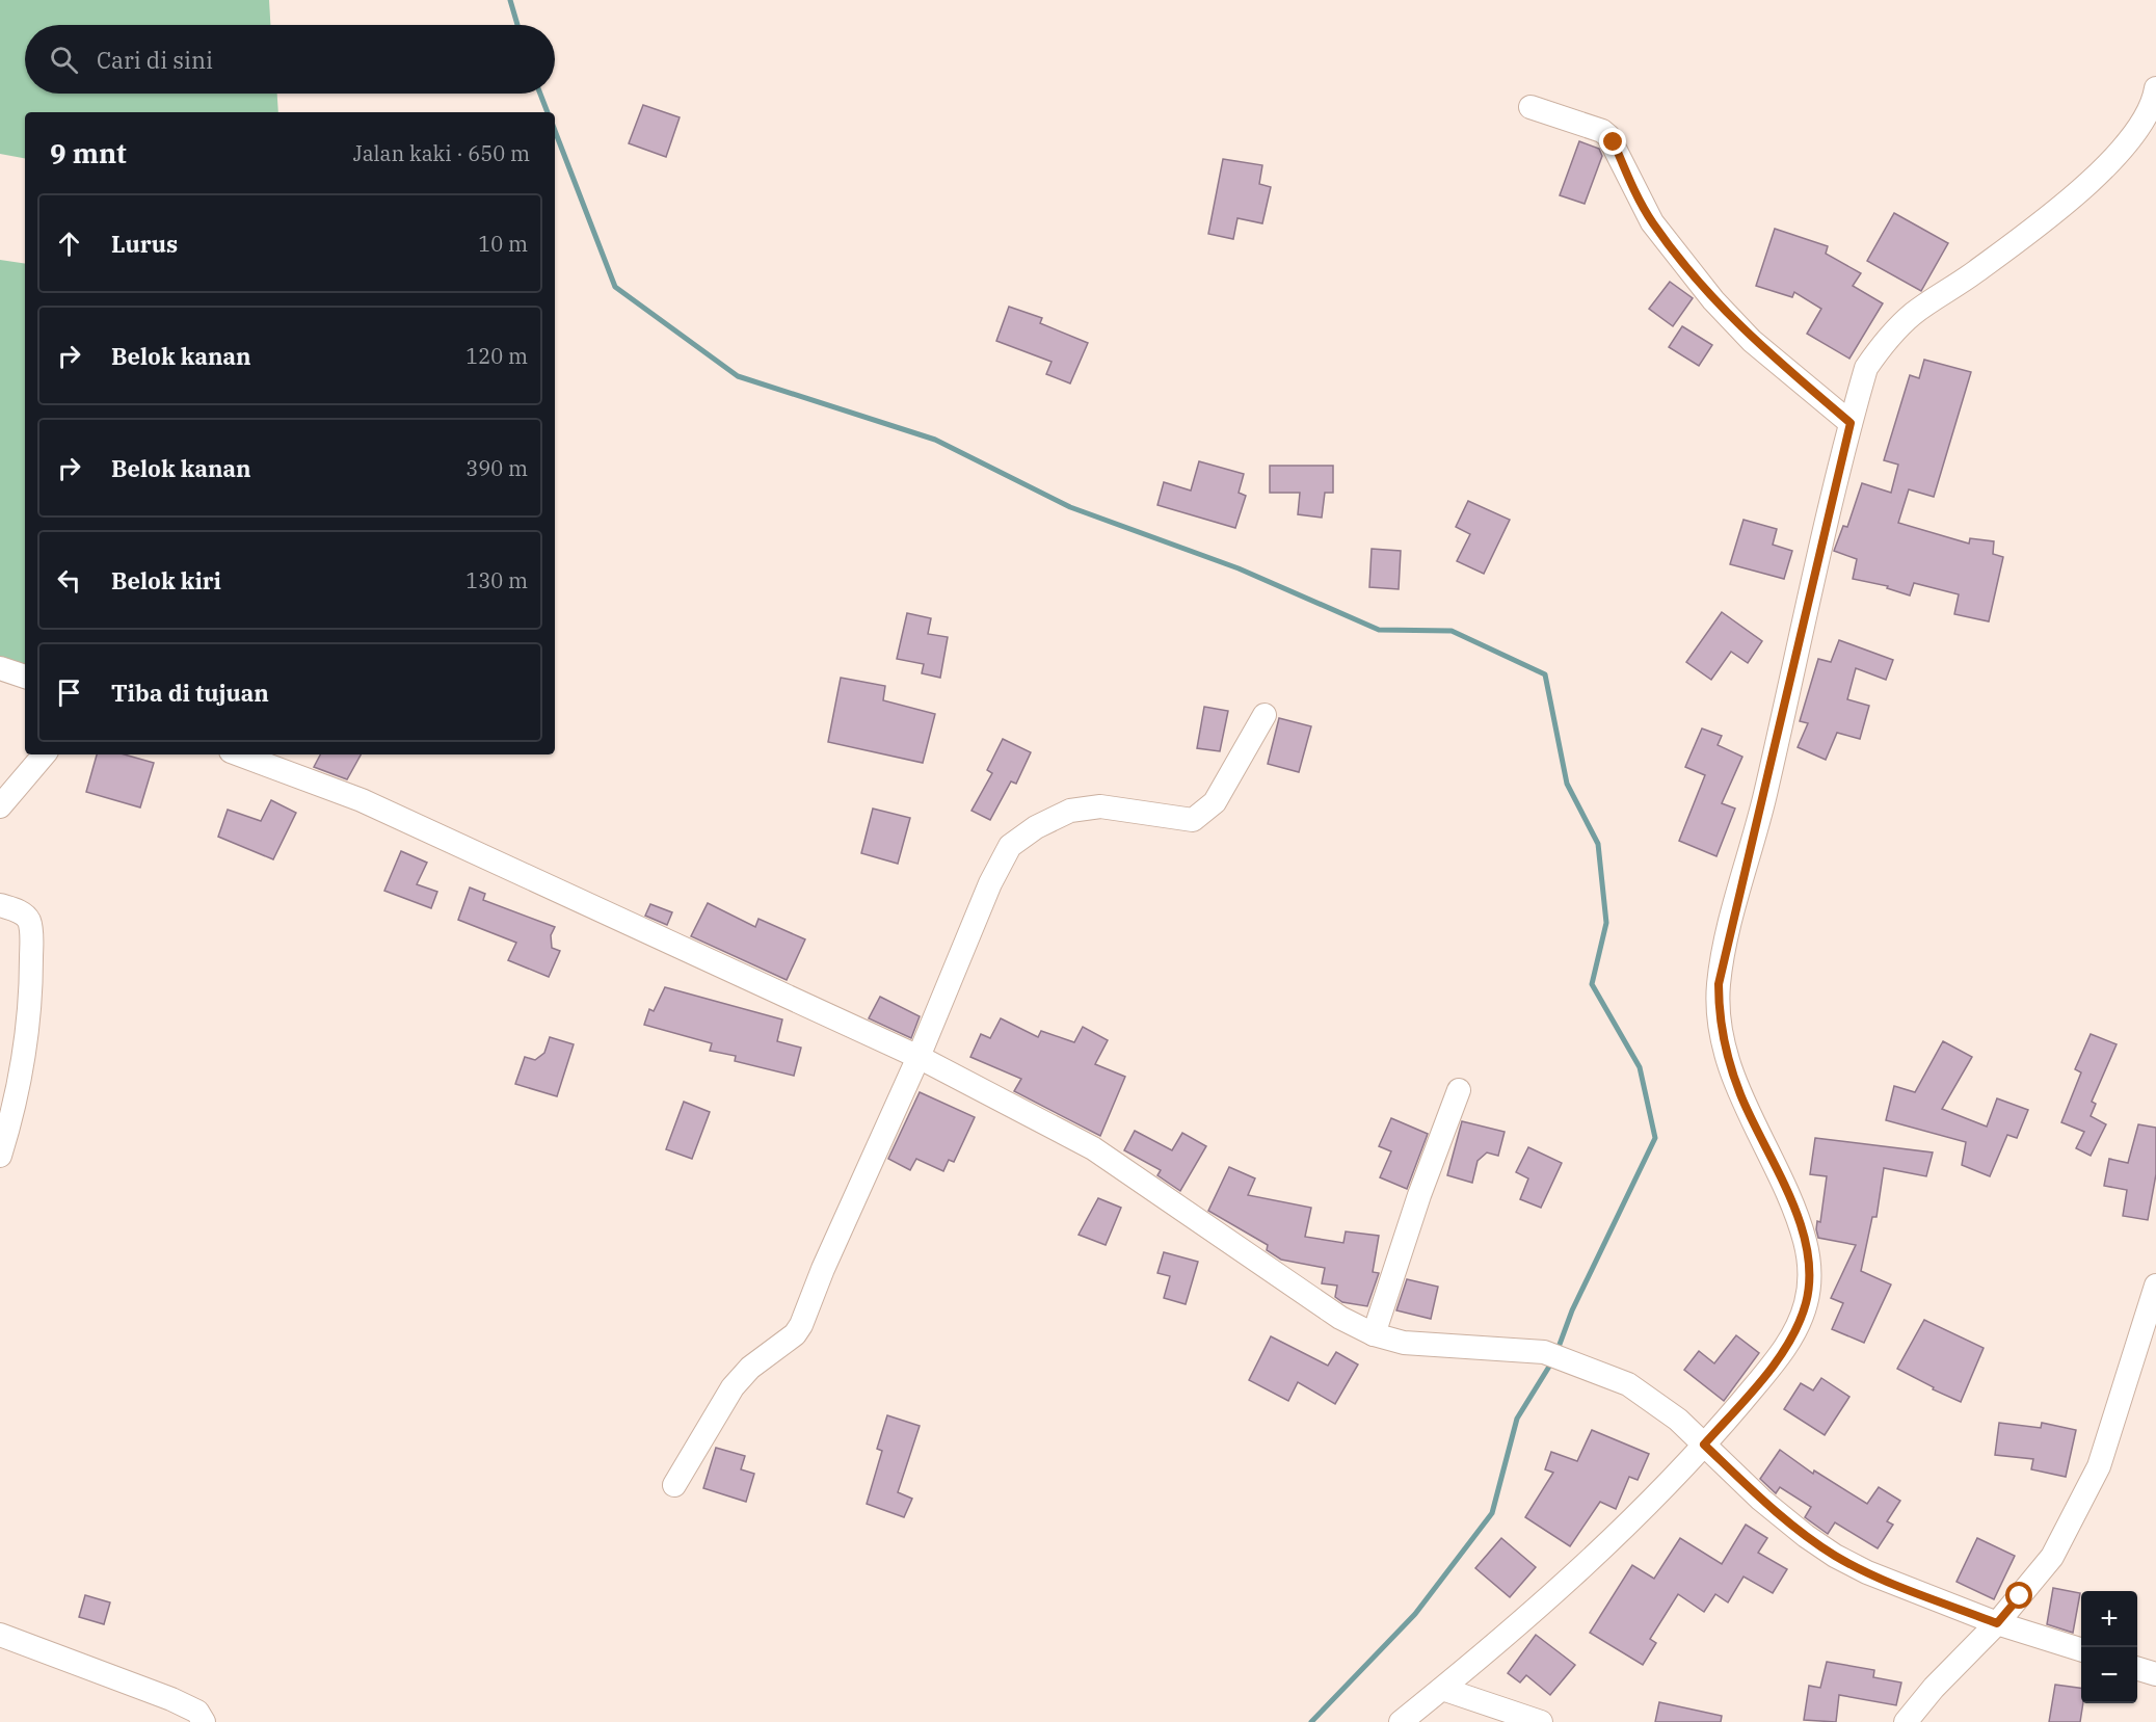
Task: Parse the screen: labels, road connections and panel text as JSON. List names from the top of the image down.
{
  "page": {
    "search": "Cari di sini",
    "heading": ["9 mnt", "Jalan kaki · 650 m"],
    "list": [
      ["Lurus", "10 m"],
      ["Belok kanan", "120 m"],
      ["Belok kanan", "390 m"],
      ["Belok kiri", "130 m"],
      "Tiba di tujuan"
    ],
    "map_buttons": ["+", "−"]
  }
}
